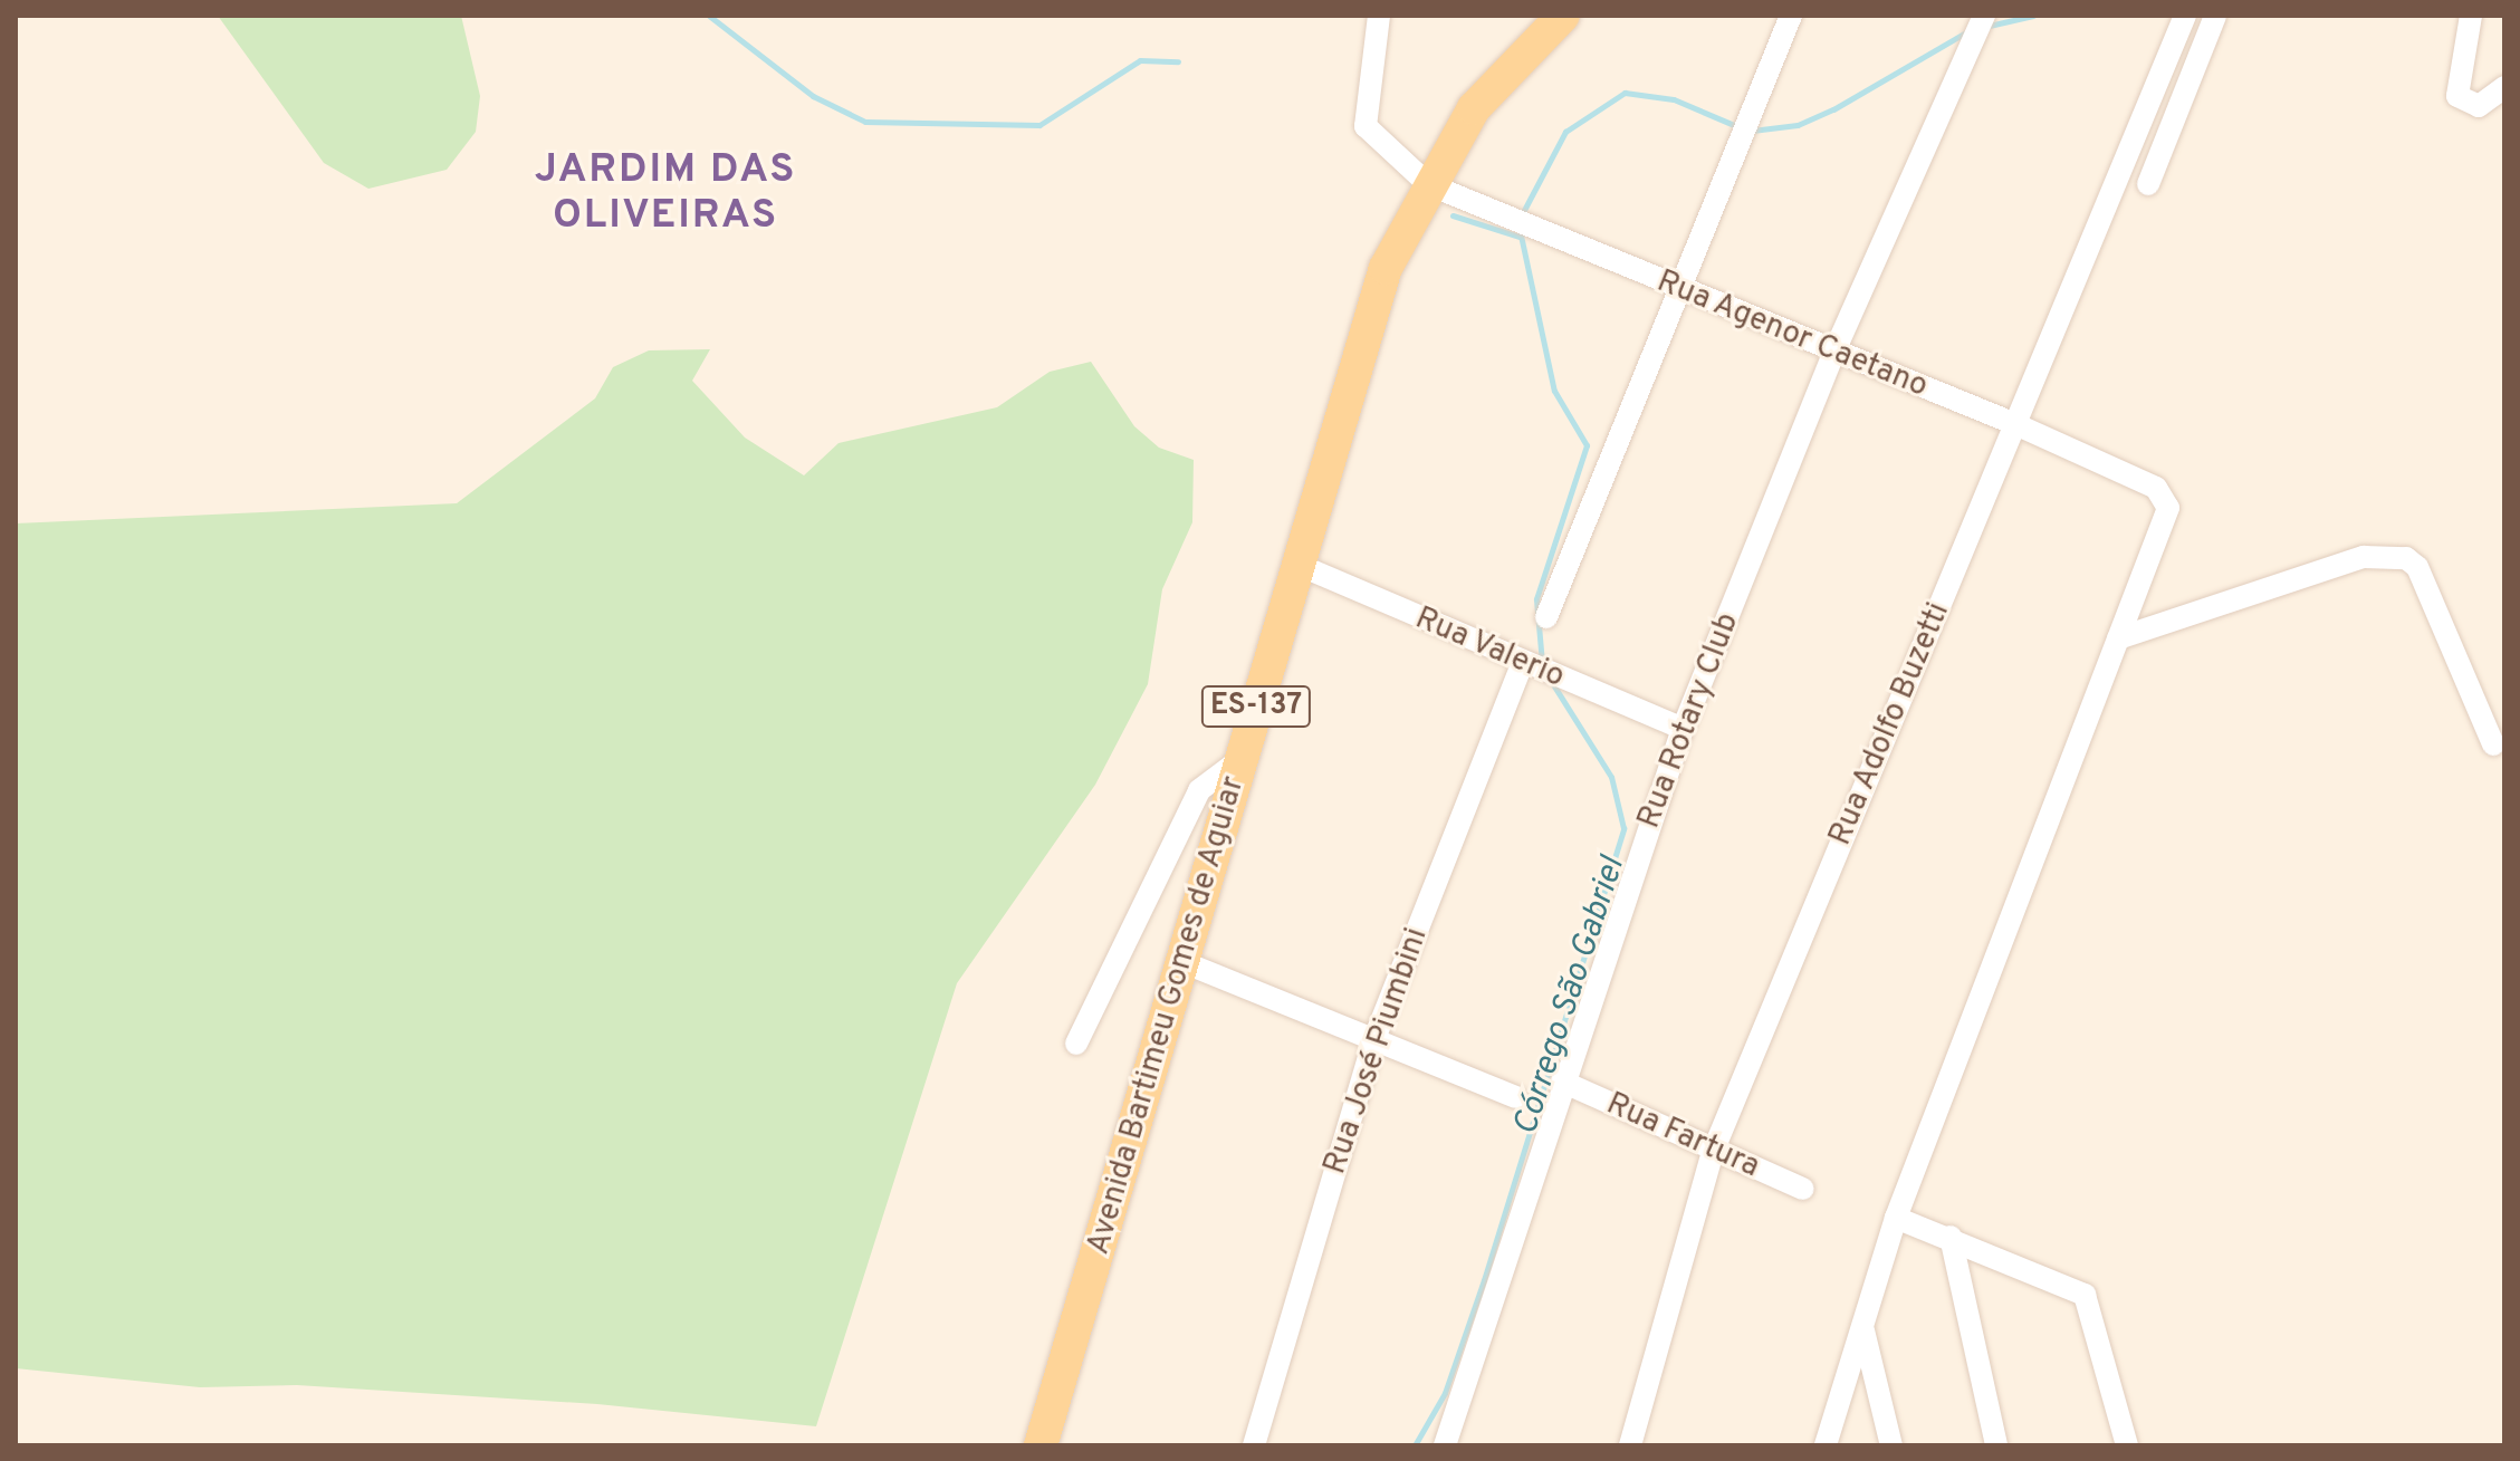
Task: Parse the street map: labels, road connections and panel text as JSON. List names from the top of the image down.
{
  "streets": {
    "main road": ["ES-137", "Avenida Bartimeu Gomes de Aguiar"],
    "street": [
      "Rua Agenor Caetano",
      "Rua Valerio",
      "Rua Rotary Club",
      "Rua Adolfo Buzetti",
      "Rua José Piumbini",
      "Rua Fartura"
    ]
  },
  "crossings": [
    ["Rua Agenor Caetano", "Rua Rotary Club"],
    ["Rua Agenor Caetano", "Rua Adolfo Buzetti"],
    ["Rua Agenor Caetano", "Avenida Bartimeu Gomes de Aguiar"],
    ["Rua Valerio", "Rua Rotary Club"],
    ["Rua Valerio", "Avenida Bartimeu Gomes de Aguiar"],
    ["Rua Valerio", "Rua José Piumbini"],
    ["Rua Rotary Club", "Rua Fartura"],
    ["Rua Adolfo Buzetti", "Rua Fartura"]
  ],
  "districts": ["JARDIM DAS OLIVEIRAS"],
  "water": ["Córrego São Gabriel"]
}
